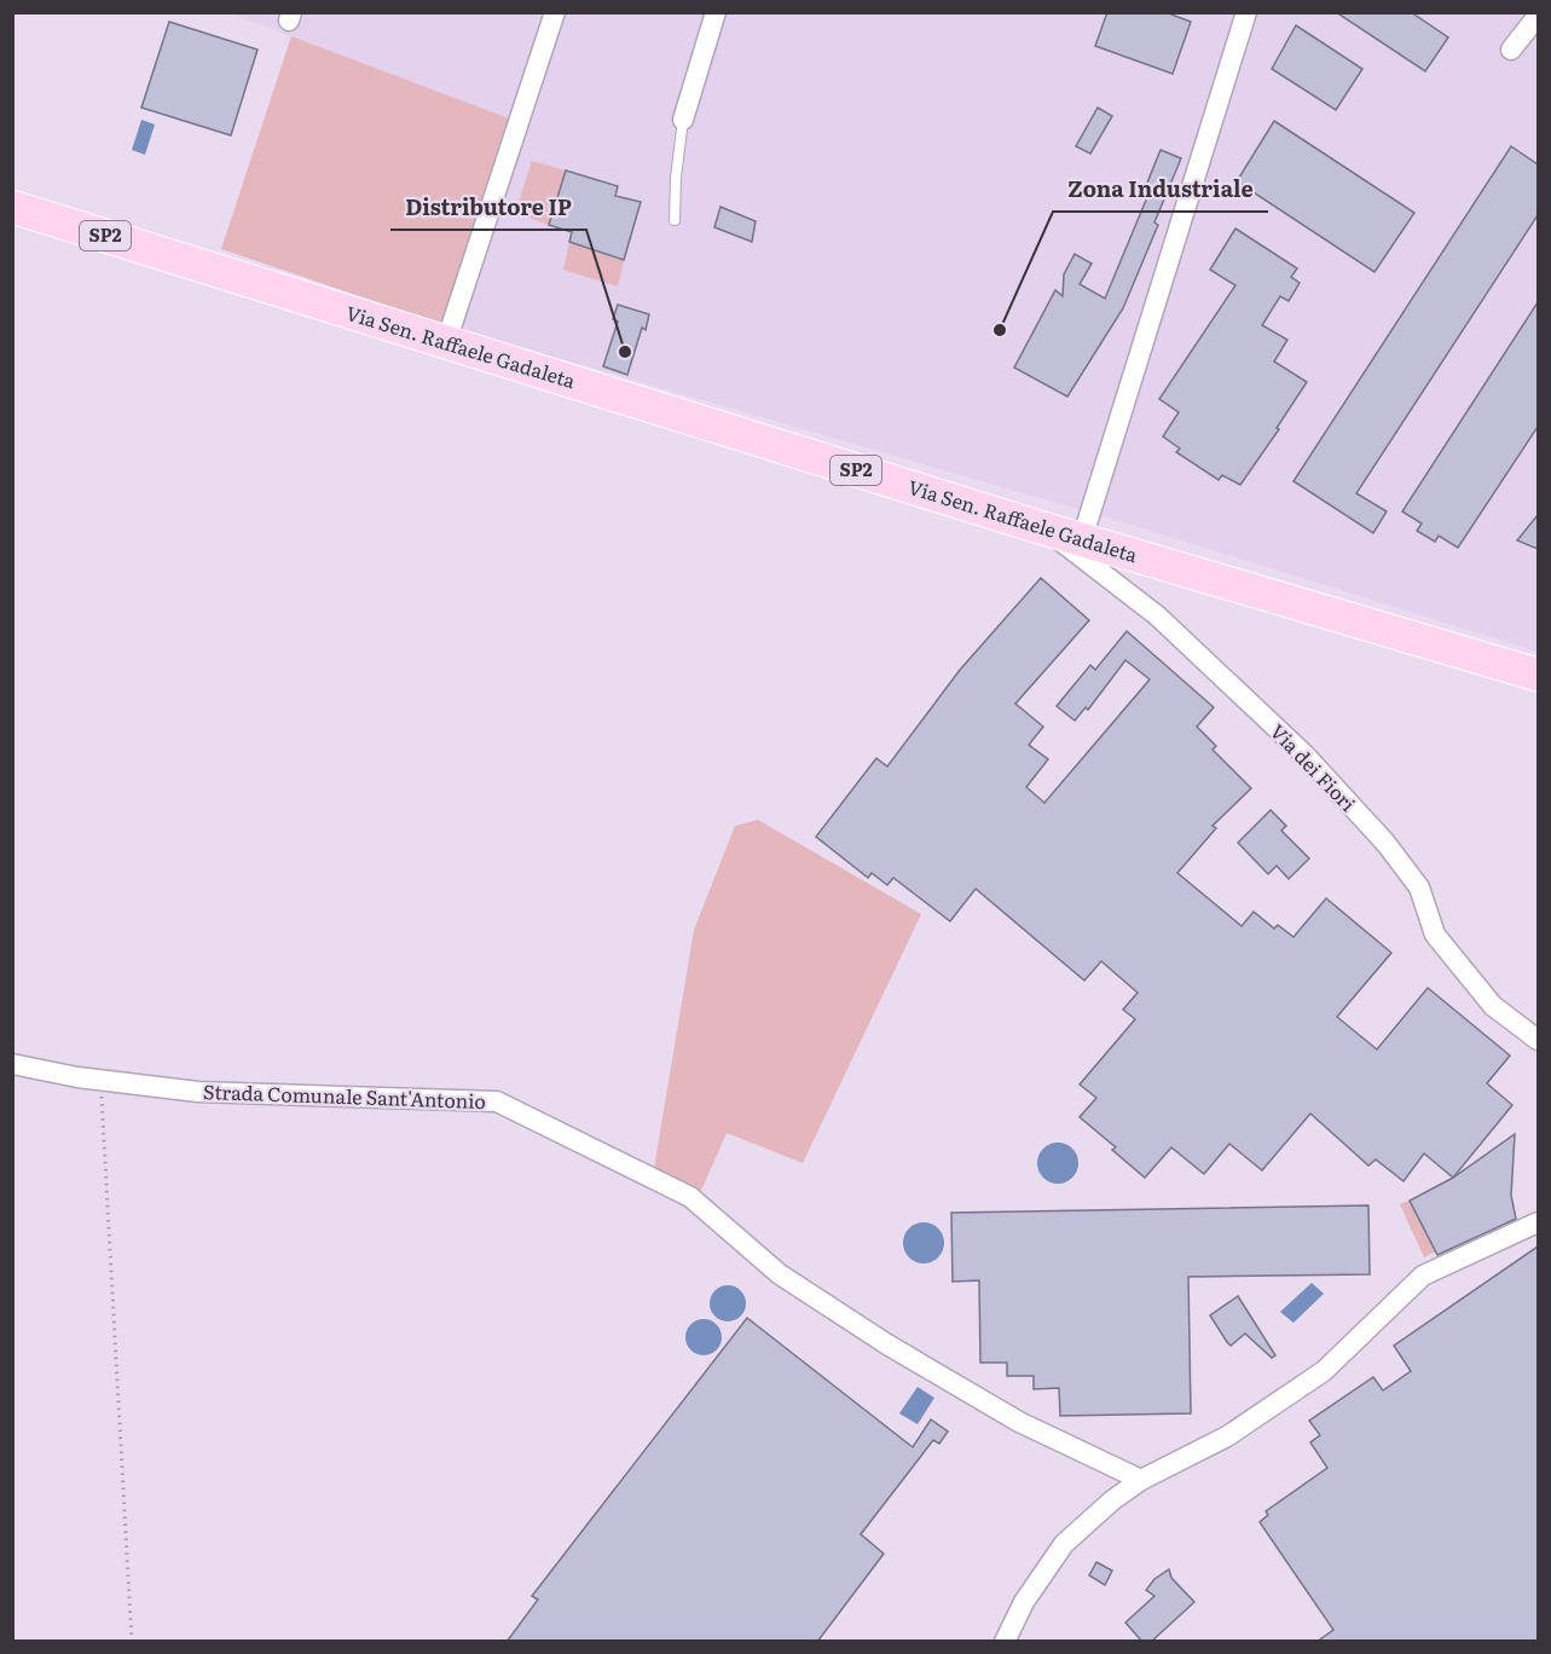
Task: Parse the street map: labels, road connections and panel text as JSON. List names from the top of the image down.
{
  "streets": {
    "main road": ["SP2", "Via Sen. Raffaele Gadaleta"],
    "street": ["Via dei Fiori", "Strada Comunale Sant'Antonio"]
  },
  "crossings": [
    ["Via Sen. Raffaele Gadaleta", "Via dei Fiori"]
  ],
  "places": ["Zona Industriale", "Distributore IP"]
}
